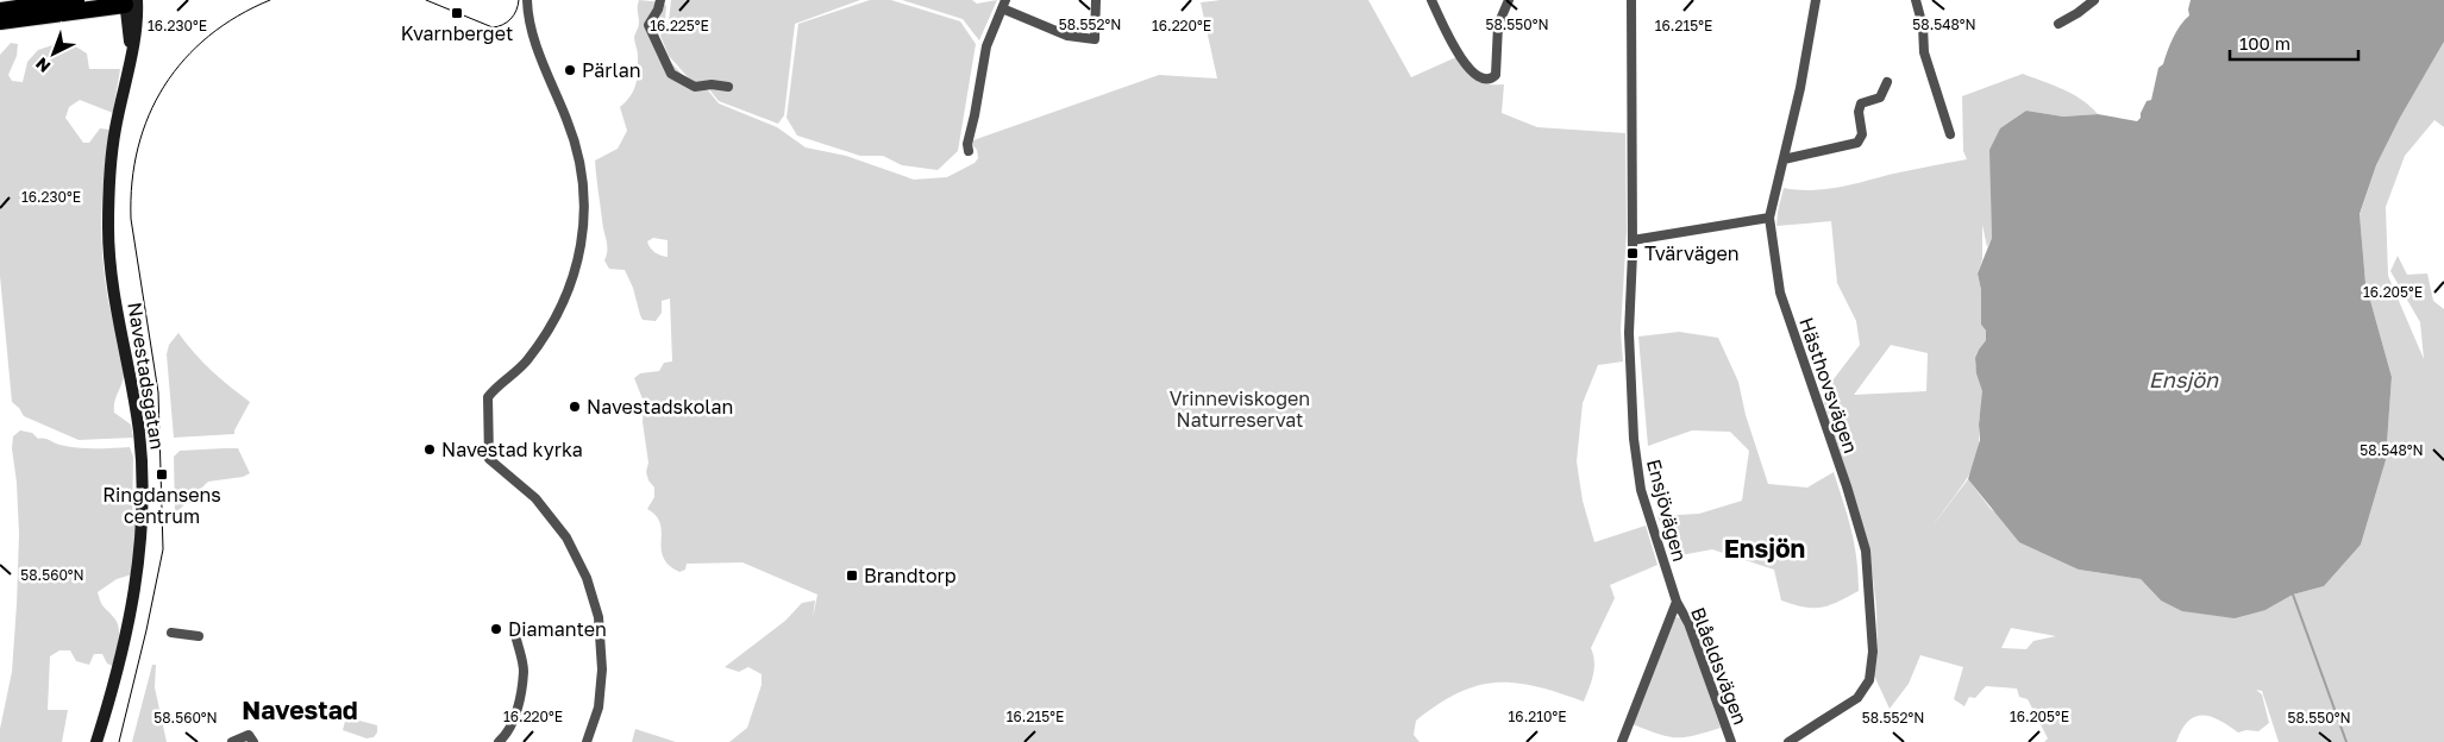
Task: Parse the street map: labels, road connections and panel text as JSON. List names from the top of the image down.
{
  "streets": {
    "street": [
      "Navestadsgatan",
      "Hästhovsvägen",
      "Ensjövägen",
      "Blåeldsvägen"
    ]
  },
  "crossings": [
    ["Ensjövägen", "Blåeldsvägen"]
  ],
  "districts": ["Ensjön", "Navestad"],
  "water": ["Ensjön"],
  "parks": ["Vrinneviskogen Naturreservat"],
  "places": {
    "transit": [
      "Kvarnberget",
      "Tvärvägen",
      "Ringdansens centrum",
      "Brandtorp"
    ],
    "other": [
      "Pärlan",
      "Navestadskolan",
      "Navestad kyrka",
      "Diamanten"
    ]
  },
  "scale_bar": "100 m",
  "north": "bottom left",
  "coordinates": [
    "58.552°N",
    "58.550°N",
    "58.548°N",
    "16.230°E",
    "16.225°E",
    "16.220°E",
    "16.215°E",
    "16.205°E",
    "58.560°N",
    "16.210°E"
  ]
}
